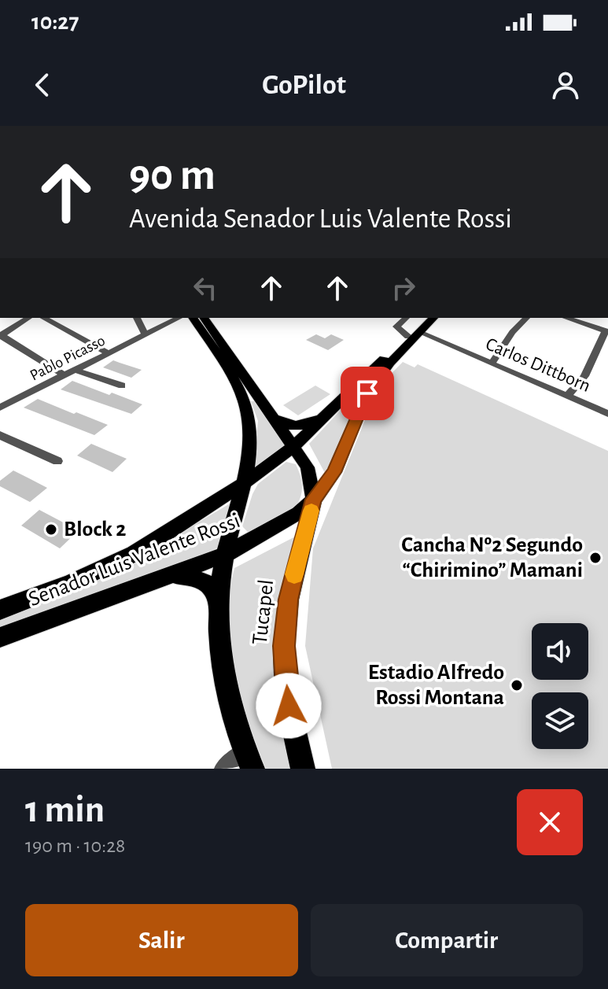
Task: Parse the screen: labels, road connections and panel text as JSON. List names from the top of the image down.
{
  "streets": {
    "main road": ["Senador Luis Valente Rossi", "Tucapel"],
    "street": ["Pablo Picasso", "Carlos Dittborn"]
  },
  "crossings": [
    ["Carlos Dittborn", "Senador Luis Valente Rossi"],
    ["Senador Luis Valente Rossi", "Tucapel"]
  ],
  "places": ["Block 2", "Cancha Nº2 Segundo “Chirimino” Mamani", "Estadio Alfredo Rossi Montana"],
  "page": {
    "status": "10:27",
    "header": "GoPilot",
    "turn": ["90 m", "Avenida Senador Luis Valente Rossi"],
    "heading": ["1 min", "190 m · 10:28"],
    "buttons": ["Salir", "Compartir"]
  }
}
